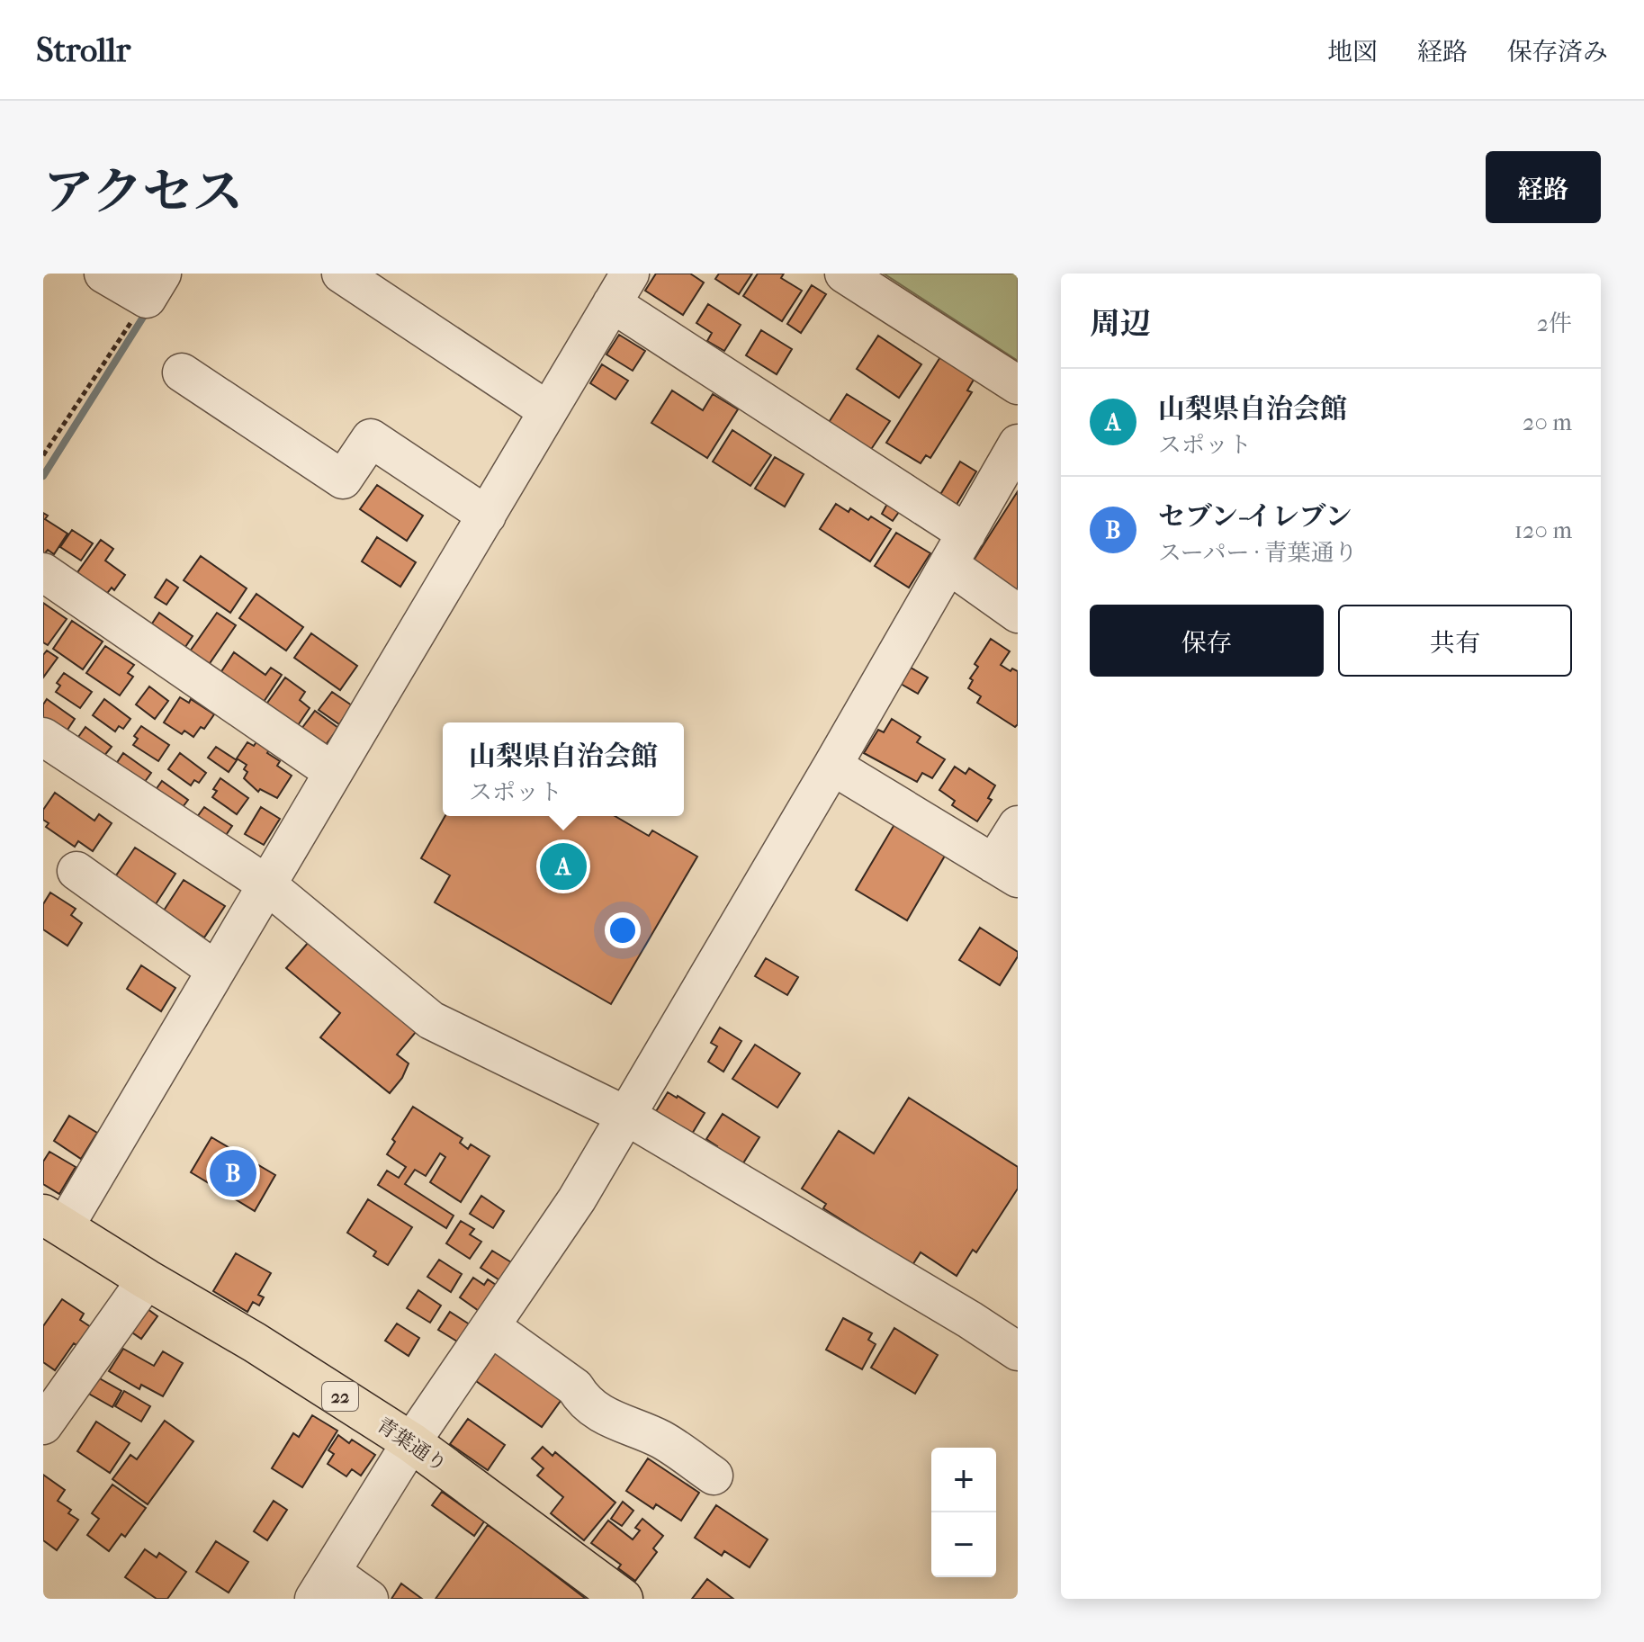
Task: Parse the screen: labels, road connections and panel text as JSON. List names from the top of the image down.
{
  "streets": {
    "main road": ["22", "青葉通り"]
  },
  "page": {
    "header": "Strollr",
    "nav": ["地図", "経路", "保存済み"],
    "title": "アクセス",
    "buttons": [
      "経路",
      ["保存", "共有"]
    ],
    "heading": ["周辺", "2件"],
    "list": [
      {
        "mark": "A",
        "name": "山梨県自治会館",
        "note": "スポット",
        "value": "20 m"
      },
      {
        "mark": "B",
        "name": "セブン-イレブン",
        "note": "スーパー · 青葉通り",
        "value": "120 m"
      }
    ],
    "popup": ["山梨県自治会館", "スポット"],
    "pins": ["A", "B"],
    "map_buttons": ["+", "−"]
  }
}
